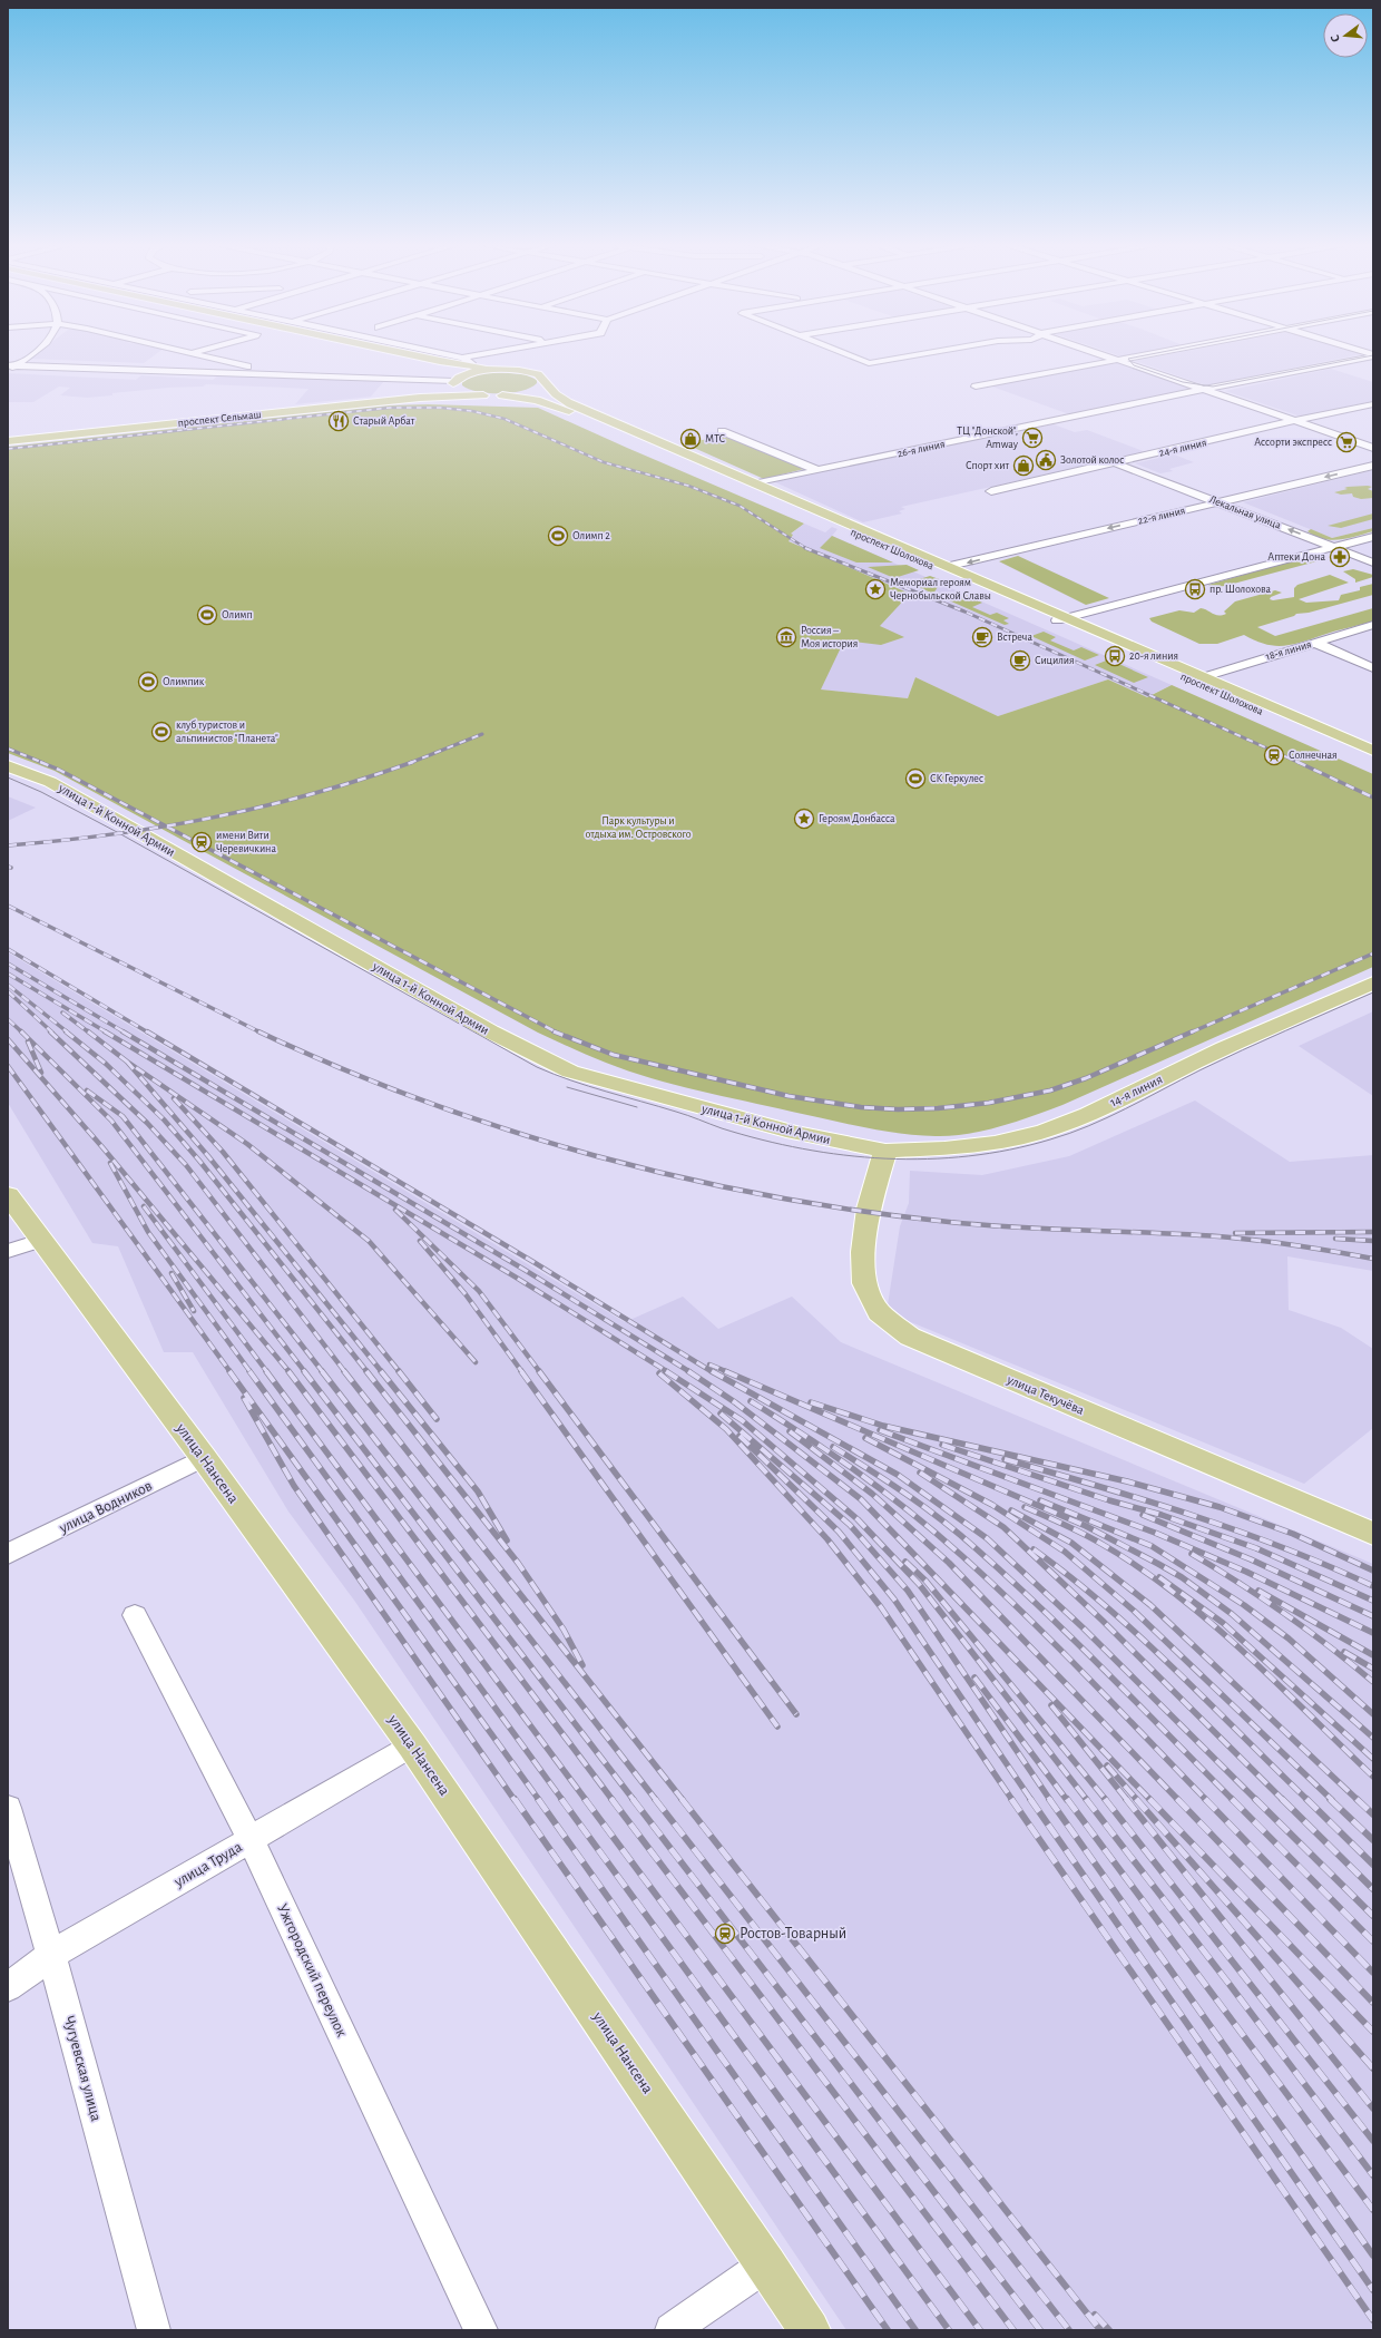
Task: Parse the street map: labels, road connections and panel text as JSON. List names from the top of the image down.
{
  "streets": {
    "main road": [
      "проспект Сельмаш",
      "проспект Шолохова",
      "улица 1-й Конной Армии",
      "14-я линия",
      "улица Текучёва",
      "улица Нансена"
    ],
    "street": [
      "24-я линия",
      "26-я линия",
      "Лекальная улица",
      "22-я линия",
      "18-я линия",
      "улица Водников",
      "улица Труда",
      "Ужгородский переулок",
      "Чугуевская улица"
    ]
  },
  "crossings": [
    ["24-я линия", "Лекальная улица"],
    ["26-я линия", "проспект Шолохова"],
    ["Лекальная улица", "22-я линия"],
    ["22-я линия", "проспект Шолохова"],
    ["проспект Шолохова", "18-я линия"],
    ["улица 1-й Конной Армии", "14-я линия"],
    ["улица 1-й Конной Армии", "улица Текучёва"],
    ["14-я линия", "улица Текучёва"],
    ["улица Нансена", "улица Водников"],
    ["улица Нансена", "улица Труда"],
    ["улица Труда", "Ужгородский переулок"],
    ["улица Труда", "Чугуевская улица"]
  ],
  "parks": ["Парк культуры и отдыха им. Островского"],
  "places": {
    "restaurant": ["Старый Арбат"],
    "supermarket": ["ТЦ \"Донской\", Amway", "Ассорти экспресс"],
    "shop": ["МТС", "Спорт хит"],
    "public building": ["Золотой колос"],
    "sports": [
      "Олимп 2",
      "Олимп",
      "Олимпик",
      "клуб туристов и альпинистов \"Планета\"",
      "СК Геркулес"
    ],
    "pharmacy": ["Аптеки Дона"],
    "place": ["Мемориал героям Чернобыльской Славы", "Героям Донбасса"],
    "bus stop": ["пр. Шолохова", "20-я линия"],
    "museum": ["Россия – Моя история"],
    "cafe": ["Встреча", "Сицилия"],
    "station": ["Солнечная", "имени Вити Черевичкина", "Ростов-Товарный"]
  },
  "north": "left"
}
